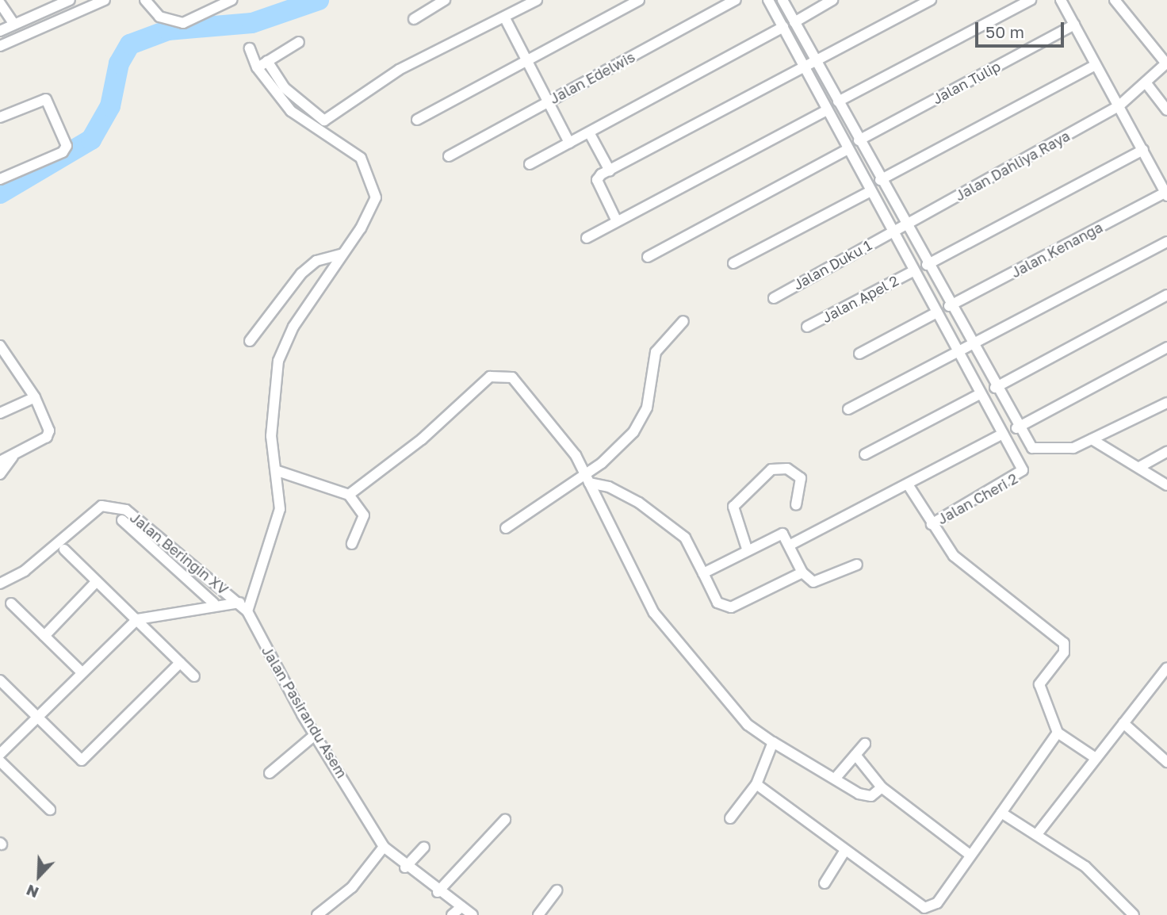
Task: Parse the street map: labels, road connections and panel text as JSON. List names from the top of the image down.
{
  "streets": {
    "street": [
      "Jalan Edelwis",
      "Jalan Tulip",
      "Jalan Dahliya Raya",
      "Jalan Kenanga",
      "Jalan Duku 1",
      "Jalan Apel 2",
      "Jalan Cheri 2",
      "Jalan Beringin XV",
      "Jalan Pasirandu Asem"
    ]
  },
  "crossings": [
    ["Jalan Dahliya Raya", "Jalan Duku 1"],
    ["Jalan Beringin XV", "Jalan Pasirandu Asem"]
  ],
  "scale_bar": "50 m",
  "north": "bottom left"
}
